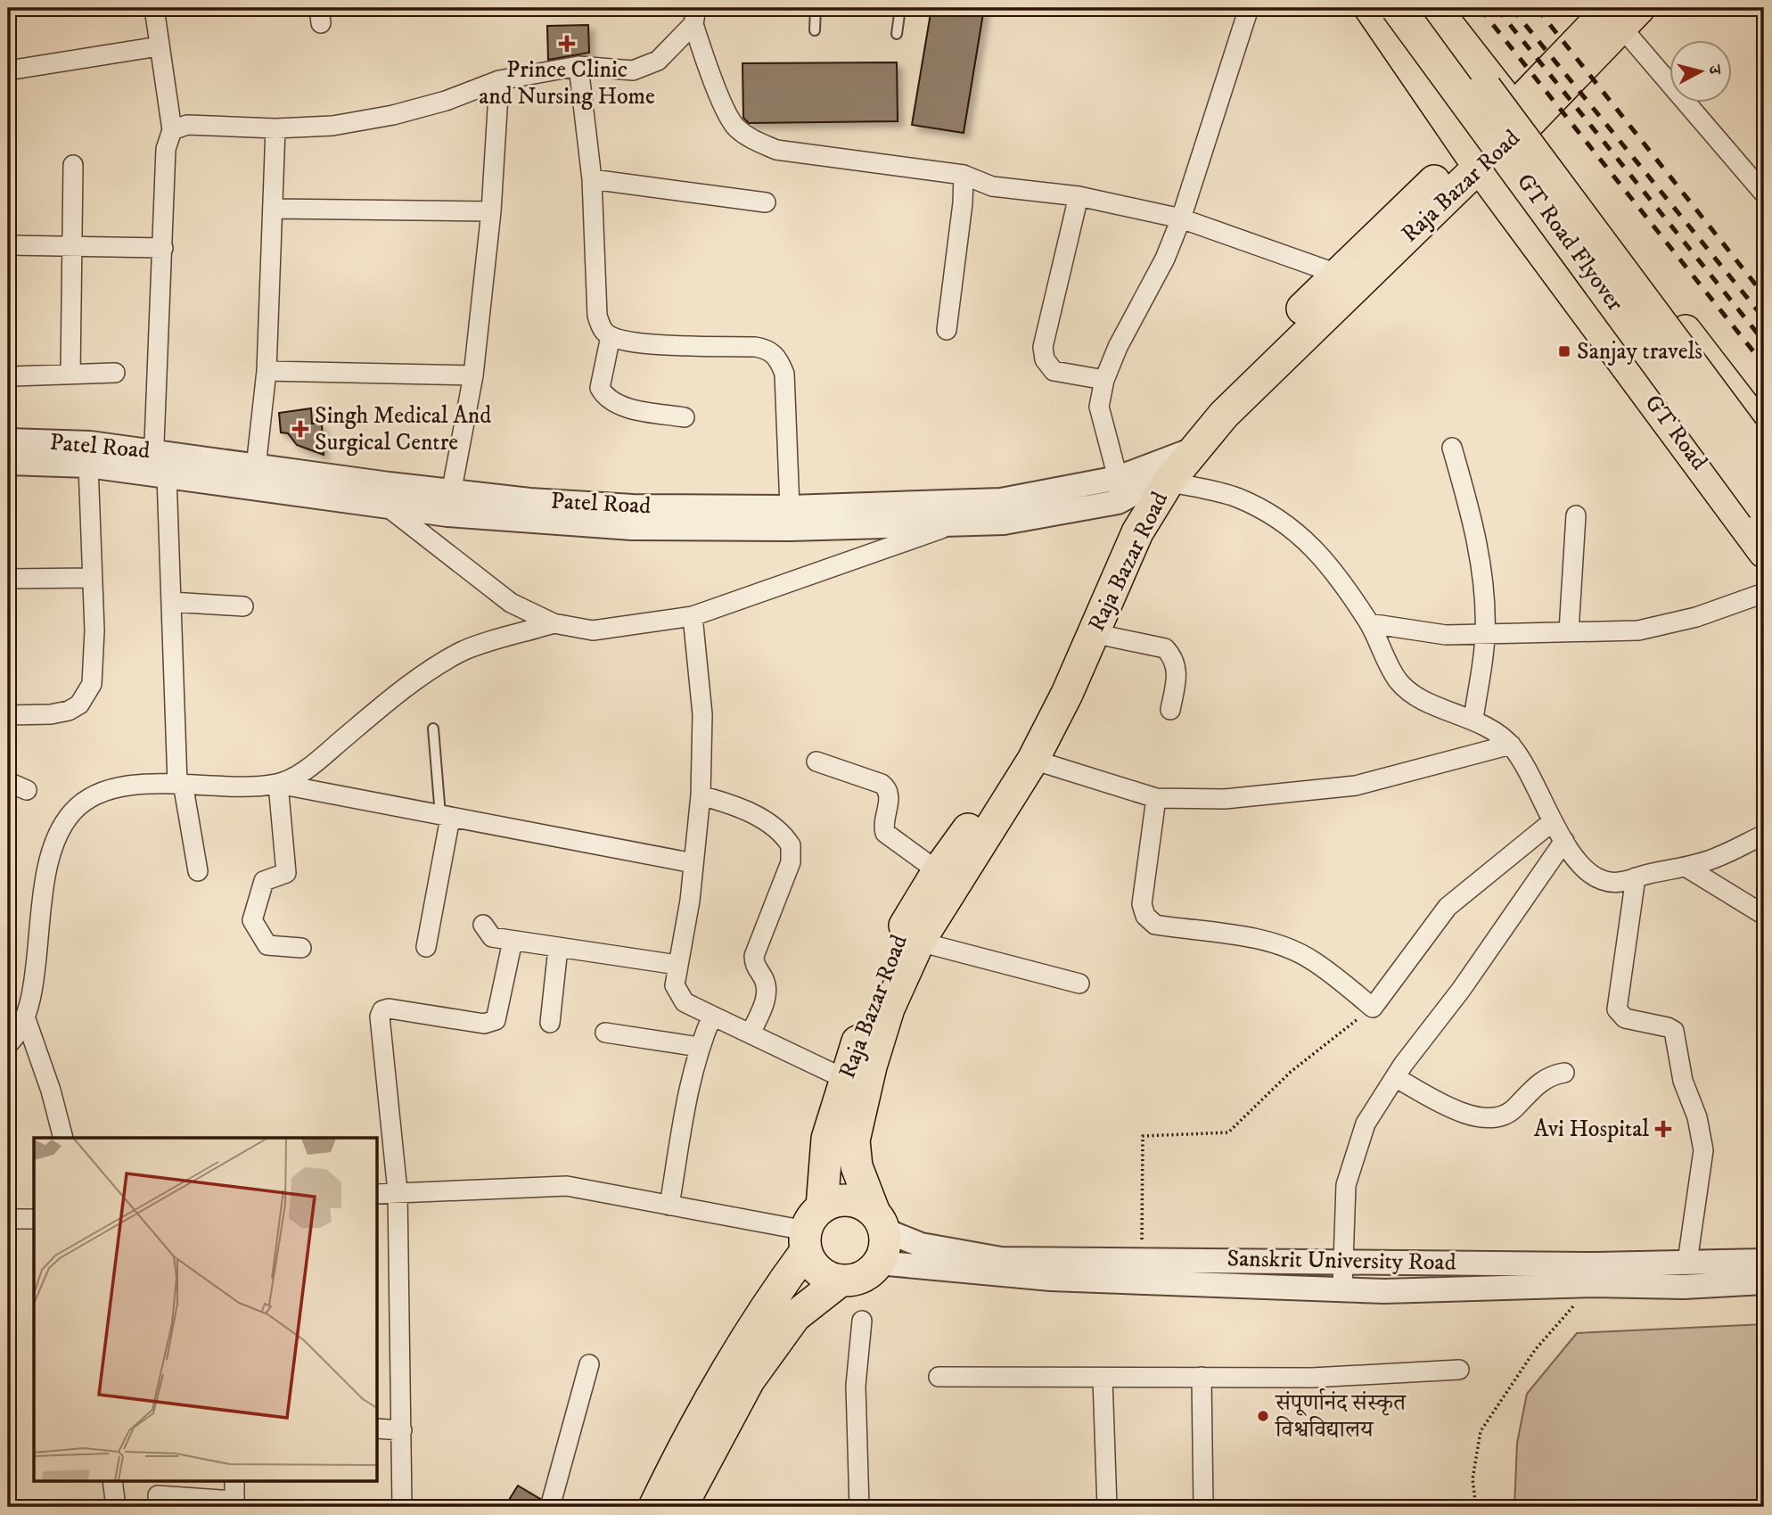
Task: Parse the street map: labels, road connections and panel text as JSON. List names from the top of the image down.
{
  "streets": {
    "highway": ["GT Road Flyover"],
    "main road": ["Raja Bazar Road", "GT Road"],
    "street": ["Patel Road", "Sanskrit University Road"]
  },
  "crossings": [
    ["Raja Bazar Road", "GT Road"],
    ["Raja Bazar Road", "Patel Road"]
  ],
  "places": {
    "health": ["Prince Clinic and Nursing Home", "Singh Medical And Surgical Centre", "Avi Hospital"],
    "transit": ["Sanjay travels"],
    "other": ["संपूर्णानंद संस्कृत विश्वविद्यालय"]
  },
  "north": "right"
}
